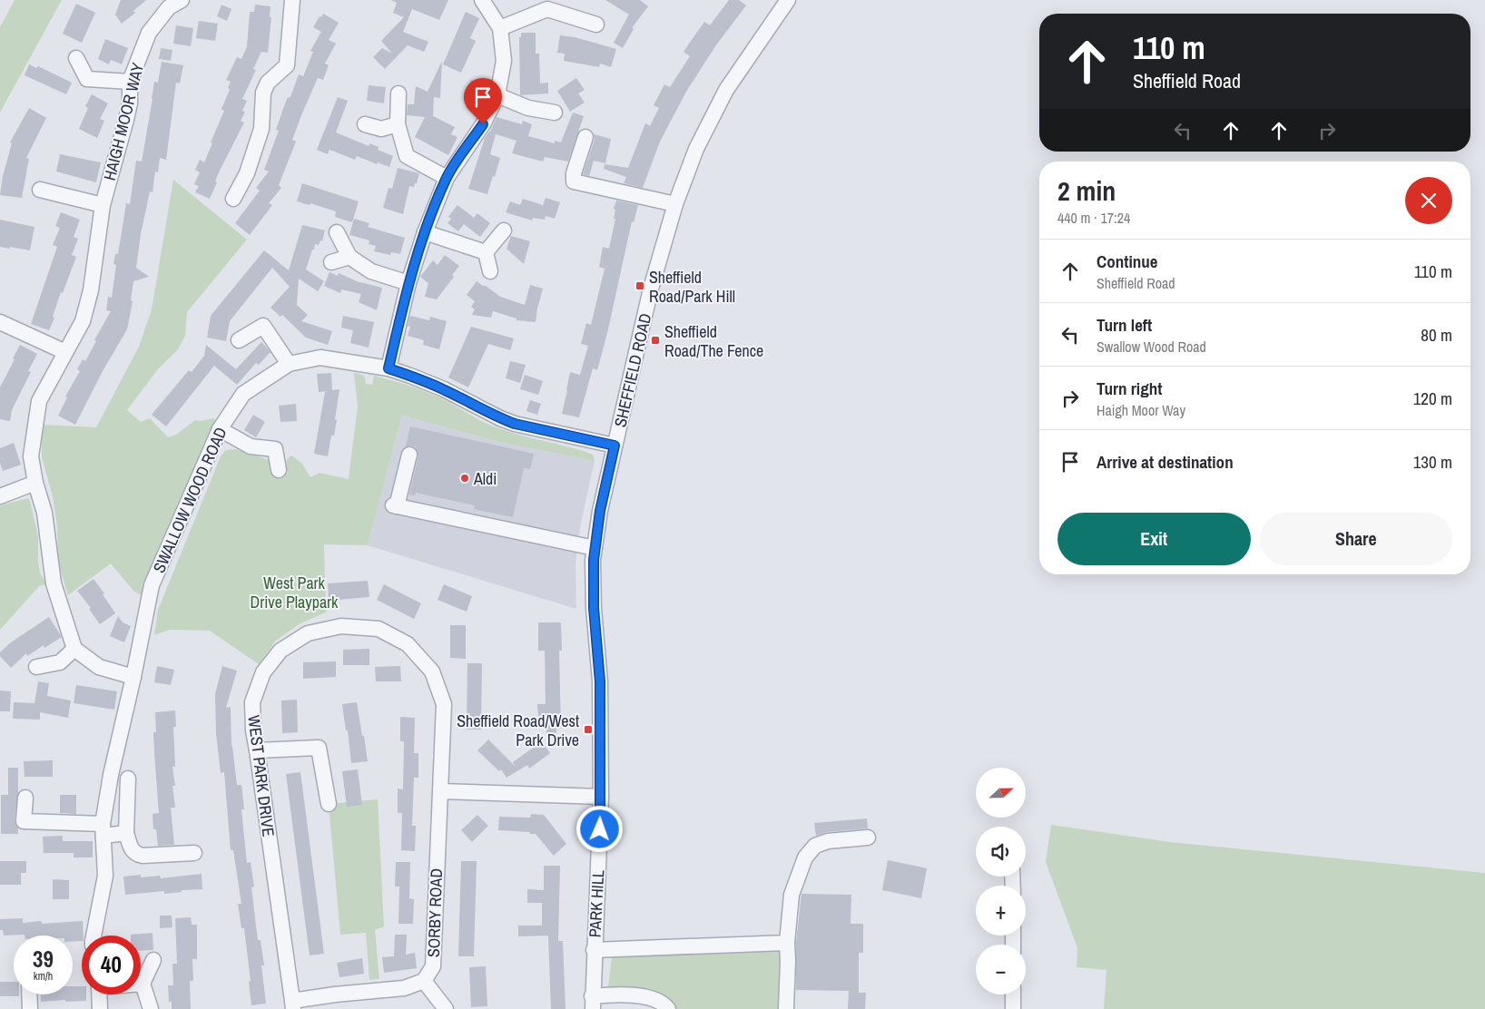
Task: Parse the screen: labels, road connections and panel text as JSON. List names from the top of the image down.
{
  "streets": {
    "street": [
      "HAIGH MOOR WAY",
      "SHEFFIELD ROAD",
      "SWALLOW WOOD ROAD",
      "WEST PARK DRIVE",
      "PARK HILL",
      "SORBY ROAD"
    ]
  },
  "crossings": [
    ["SHEFFIELD ROAD", "SWALLOW WOOD ROAD"],
    ["SHEFFIELD ROAD", "PARK HILL"],
    ["WEST PARK DRIVE", "SORBY ROAD"]
  ],
  "parks": ["West Park Drive Playpark"],
  "places": {
    "transit": ["Sheffield Road/Park Hill", "Sheffield Road/The Fence", "Sheffield Road/West Park Drive"],
    "other": ["Aldi"]
  },
  "north": "right",
  "page": {
    "turn": ["110 m", "Sheffield Road"],
    "heading": ["2 min", "440 m · 17:24"],
    "list": [
      {
        "name": "Continue",
        "note": "Sheffield Road",
        "value": "110 m"
      },
      {
        "name": "Turn left",
        "note": "Swallow Wood Road",
        "value": "80 m"
      },
      {
        "name": "Turn right",
        "note": "Haigh Moor Way",
        "value": "120 m"
      },
      {
        "name": "Arrive at destination",
        "value": "130 m"
      }
    ],
    "buttons": ["Exit", "Share"],
    "map_buttons": ["+", "−"],
    "speed": "39 km/h",
    "limit": "40"
  }
}
